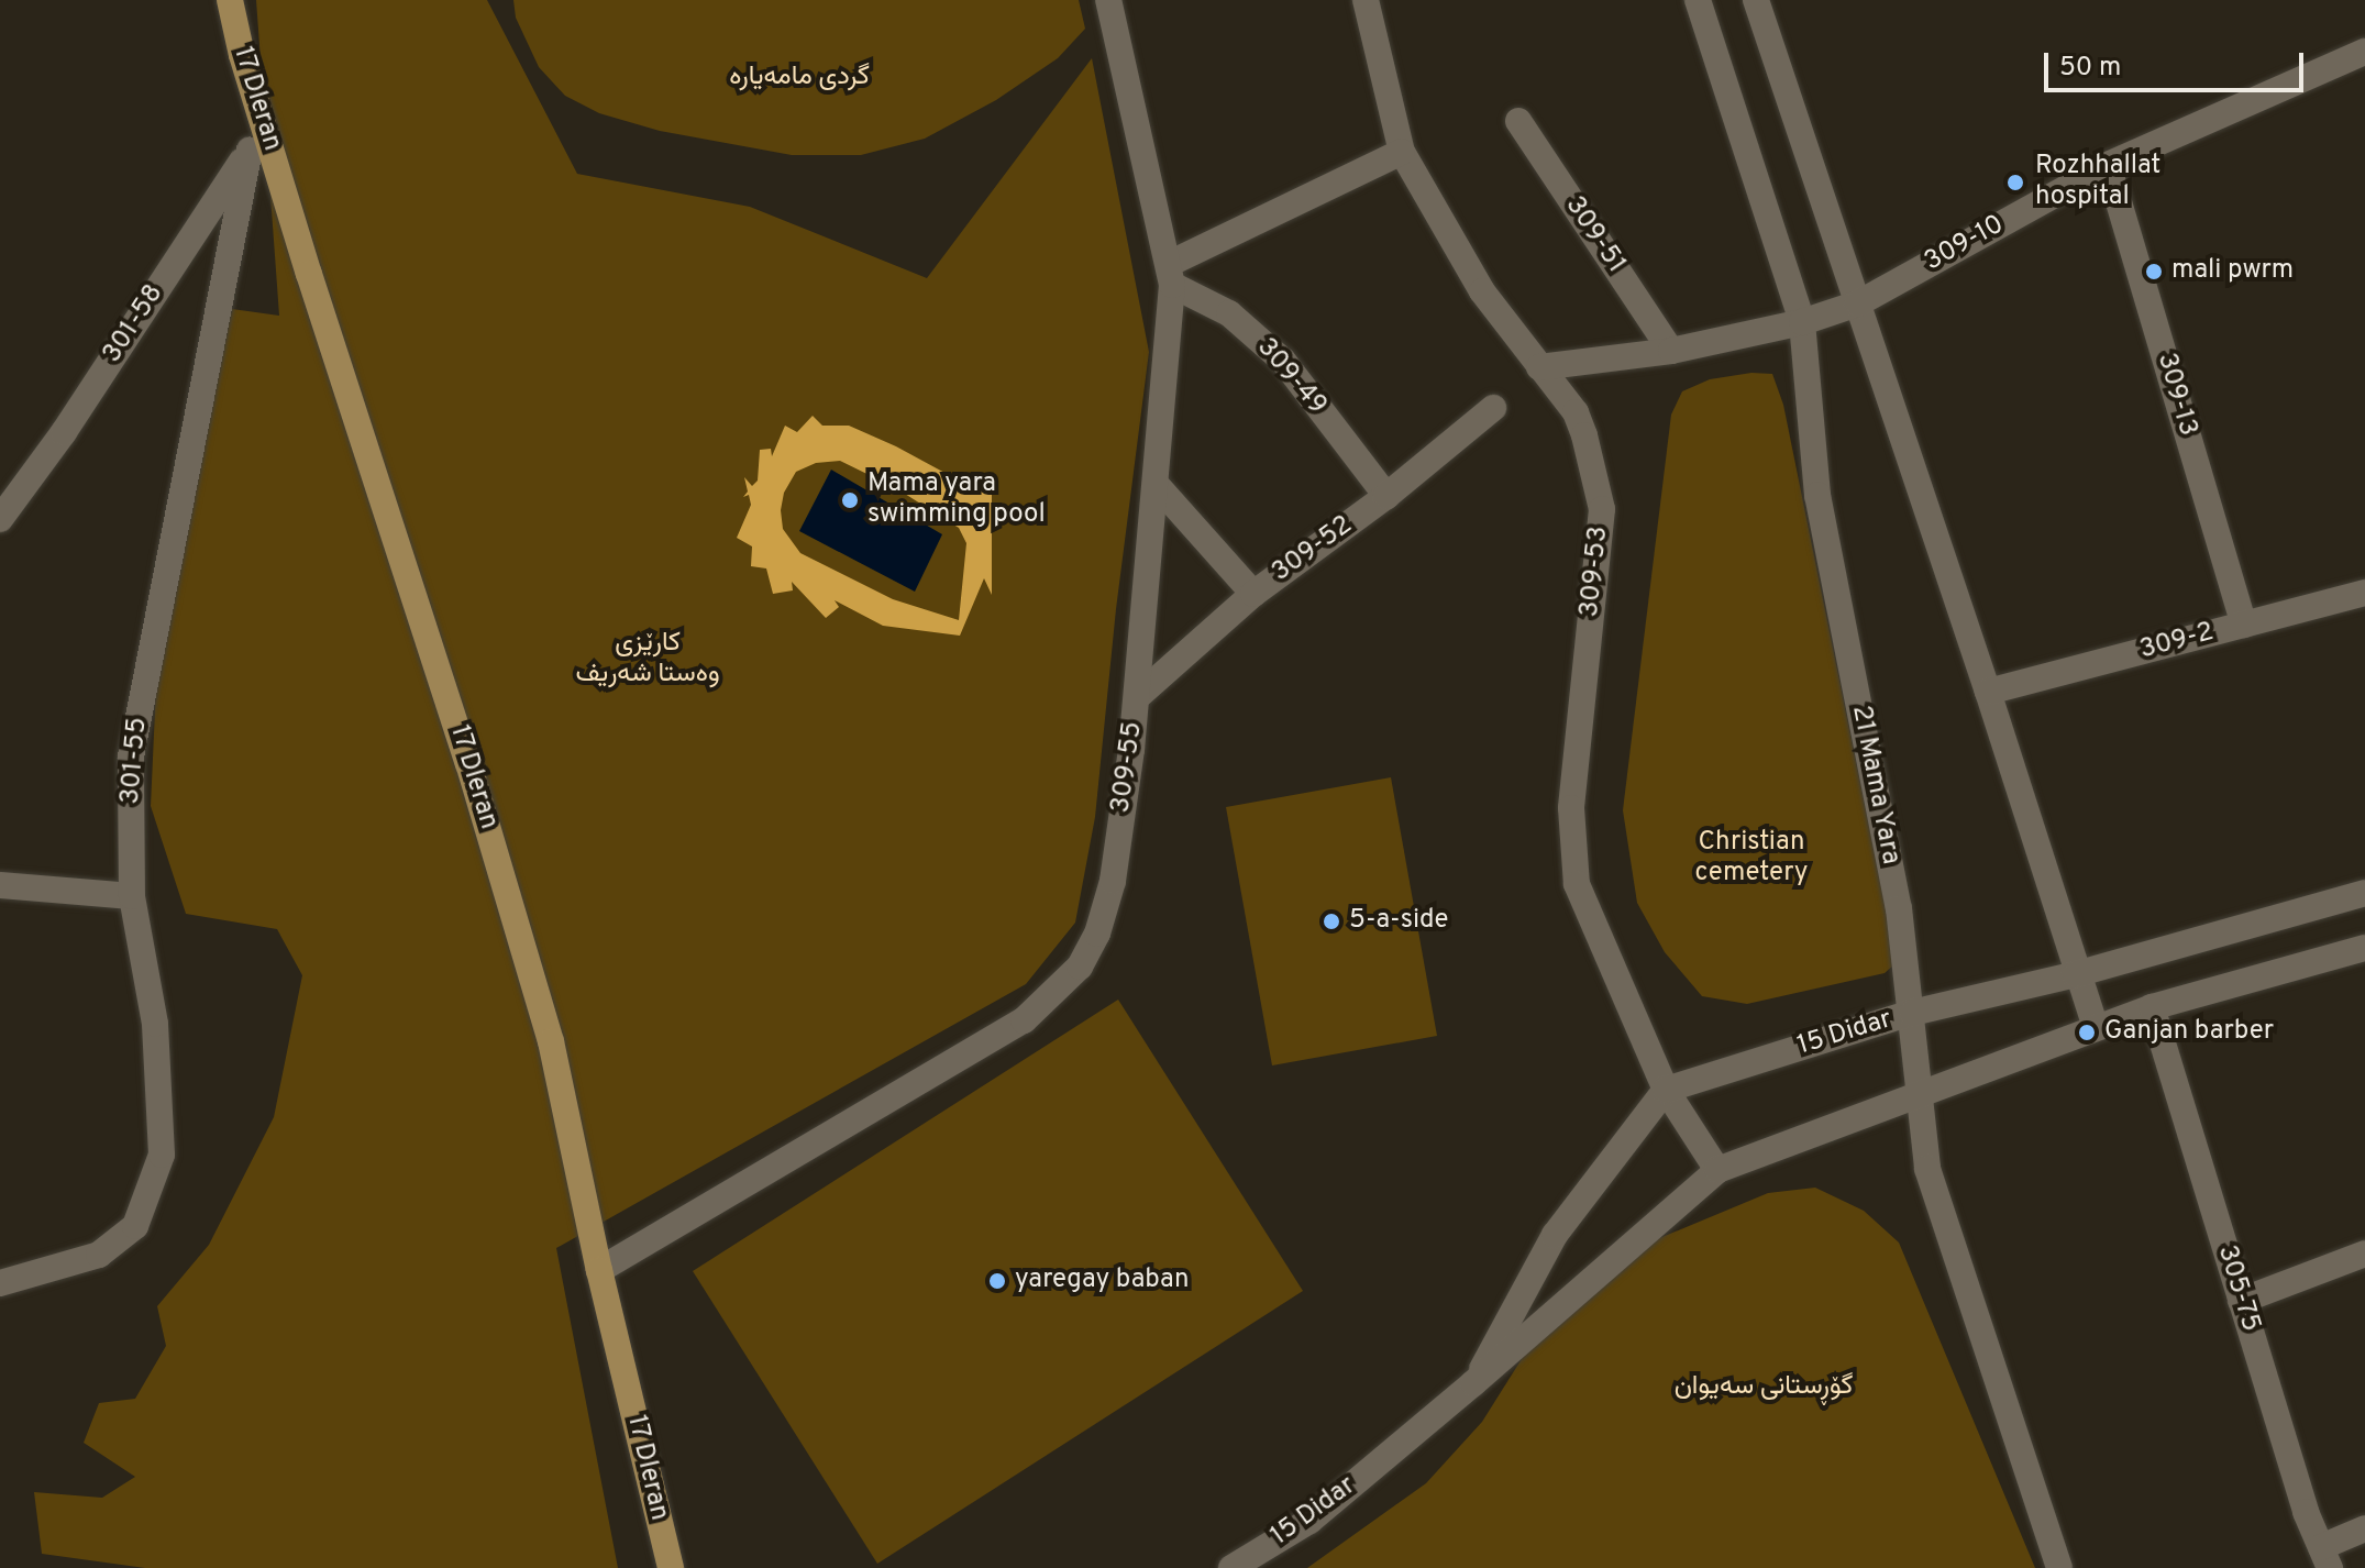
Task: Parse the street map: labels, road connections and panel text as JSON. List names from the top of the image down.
{
  "streets": {
    "main road": ["17 Dleran"],
    "street": [
      "309-51",
      "309-10",
      "301-58",
      "309-49",
      "309-13",
      "309-52",
      "309-53",
      "309-2",
      "301-55",
      "309-55",
      "21 Mama Yara",
      "15 Didar",
      "305-75"
    ]
  },
  "crossings": [
    ["17 Dleran", "301-58"],
    ["17 Dleran", "309-55"],
    ["309-10", "309-13"],
    ["309-10", "21 Mama Yara"],
    ["301-58", "301-55"],
    ["309-49", "309-52"],
    ["309-49", "309-55"],
    ["309-13", "309-2"],
    ["309-52", "309-55"],
    ["309-53", "15 Didar"],
    ["21 Mama Yara", "15 Didar"],
    ["15 Didar", "305-75"]
  ],
  "parks": [
    "گردی مامەیارە",
    "کارێزی وەستا شەریف",
    "Christian cemetery",
    "گۆڕستانی سەیوان"
  ],
  "places": [
    "Rozhhallat hospital",
    "mali pwrm",
    "Mama yara swimming pool",
    "5-a-side",
    "Ganjan barber",
    "yaregay baban"
  ],
  "scale_bar": "50 m"
}
